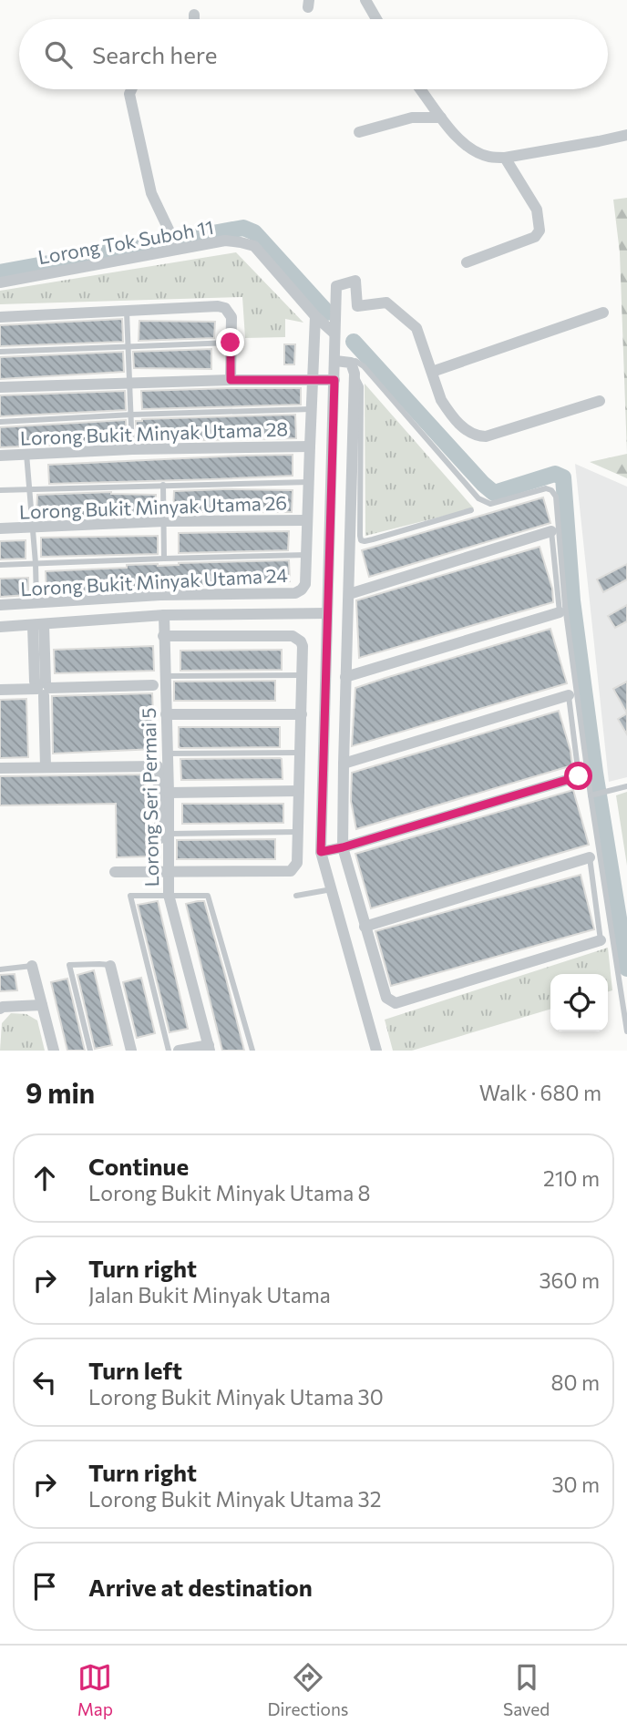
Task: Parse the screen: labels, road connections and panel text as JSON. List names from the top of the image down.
{
  "streets": {
    "street": [
      "Lorong Tok Suboh 11",
      "Lorong Bukit Minyak Utama 28",
      "Lorong Bukit Minyak Utama 26",
      "Lorong Bukit Minyak Utama 24",
      "Lorong Seri Permai 5"
    ]
  },
  "crossings": [
    ["Lorong Tok Suboh 11", "Lorong Bukit Minyak Utama 24"],
    ["Lorong Bukit Minyak Utama 28", "Lorong Bukit Minyak Utama 24"],
    ["Lorong Bukit Minyak Utama 26", "Lorong Bukit Minyak Utama 24"],
    ["Lorong Bukit Minyak Utama 24", "Lorong Seri Permai 5"]
  ],
  "page": {
    "search": "Search here",
    "heading": ["9 min", "Walk · 680 m"],
    "list": [
      ["Continue", "Lorong Bukit Minyak Utama 8", "210 m"],
      ["Turn right", "Jalan Bukit Minyak Utama", "360 m"],
      ["Turn left", "Lorong Bukit Minyak Utama 30", "80 m"],
      ["Turn right", "Lorong Bukit Minyak Utama 32", "30 m"],
      "Arrive at destination"
    ],
    "nav": ["Map", "Directions", "Saved"]
  }
}
